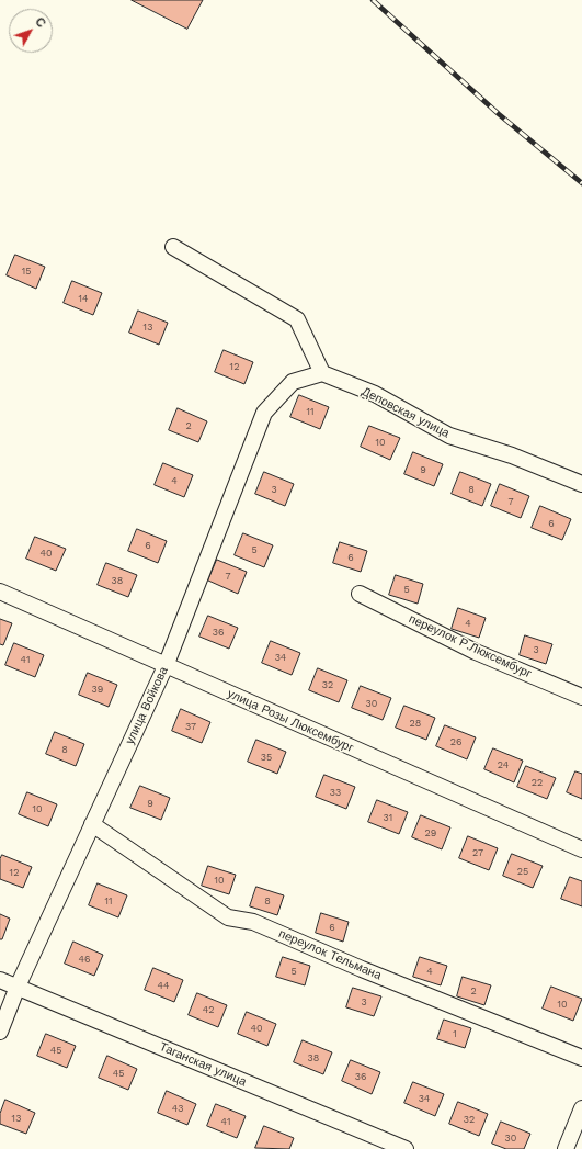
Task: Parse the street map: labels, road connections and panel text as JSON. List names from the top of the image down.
{
  "streets": {
    "street": [
      "Деповская улица",
      "переулок Р.Люксембург",
      "улица Войкова",
      "улица Розы Люксембург",
      "переулок Тельмана",
      "Таганская улица"
    ]
  },
  "crossings": [
    ["Деповская улица", "улица Войкова"],
    ["улица Войкова", "улица Розы Люксембург"],
    ["улица Войкова", "переулок Тельмана"],
    ["улица Войкова", "Таганская улица"]
  ],
  "house_numbers": [
    "15",
    "14",
    "13",
    "12",
    "11",
    "2",
    "10",
    "9",
    "4",
    "3",
    "8",
    "7",
    "6",
    "6",
    "5",
    "40",
    "6",
    "7",
    "38",
    "5",
    "4",
    "36",
    "3",
    "34",
    "41",
    "32",
    "39",
    "30",
    "28",
    "37",
    "26",
    "8",
    "35",
    "24",
    "22",
    "33",
    "9",
    "10",
    "31",
    "29",
    "27",
    "25",
    "12",
    "10",
    "11",
    "8",
    "6",
    "46",
    "5",
    "4",
    "44",
    "2",
    "3",
    "10",
    "42",
    "40",
    "1",
    "45",
    "38",
    "45",
    "36",
    "34",
    "43",
    "13",
    "32",
    "41",
    "30"
  ],
  "north": "top right"
}
